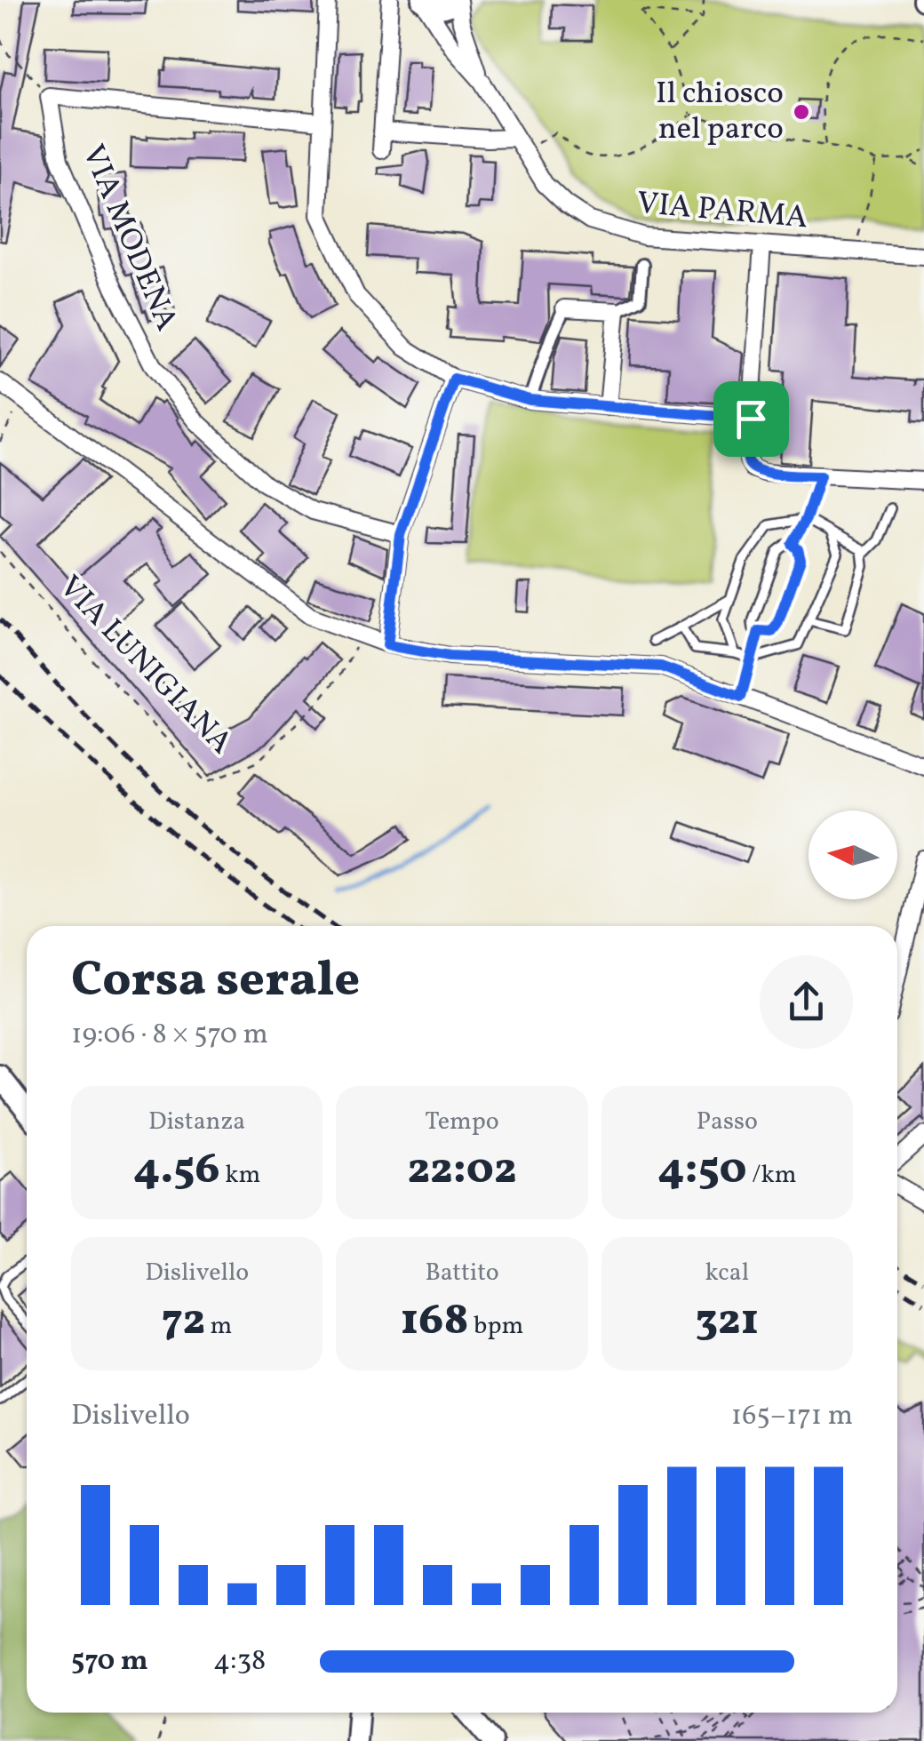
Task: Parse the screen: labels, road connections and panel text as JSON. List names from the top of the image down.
{
  "streets": {
    "street": ["VIA PARMA", "VIA MODENA"],
    "path": ["VIA LUNIGIANA"]
  },
  "places": ["Il chiosco nel parco"],
  "north": "left",
  "page": {
    "heading": ["Corsa serale", "19:06 · 8 × 570 m"],
    "stats": [
      ["Distanza", "4.56 km"],
      ["Tempo", "22:02"],
      ["Passo", "4:50 /km"],
      ["Dislivello", "72 m"],
      ["Battito", "168 bpm"],
      ["kcal", "321"]
    ],
    "chart": ["Dislivello", "165–171 m"],
    "list": [
      {
        "name": "570 m",
        "note": "4:38"
      }
    ]
  }
}
